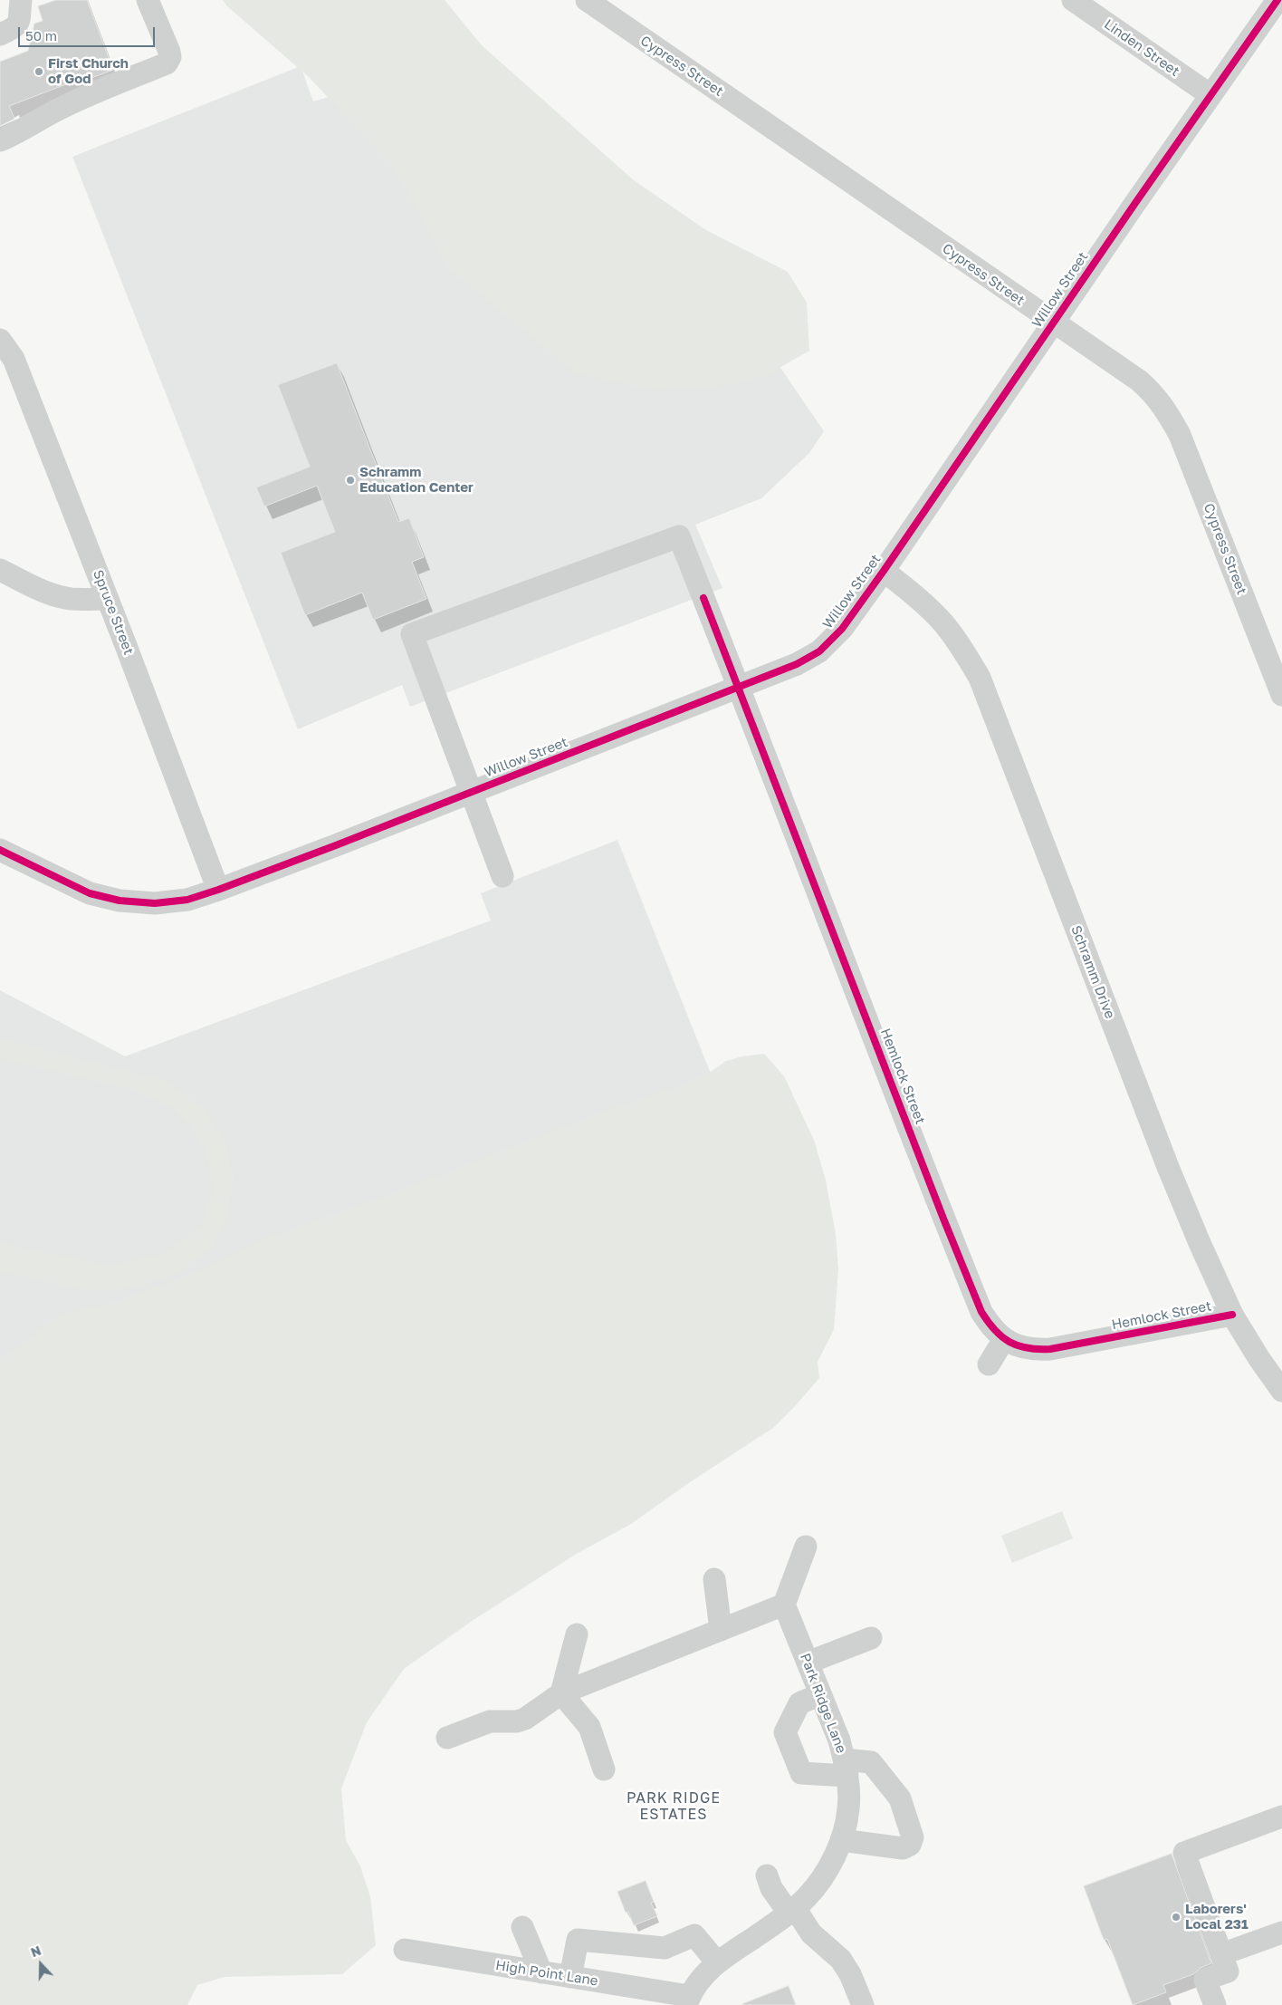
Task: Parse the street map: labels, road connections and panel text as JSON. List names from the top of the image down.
{
  "streets": {
    "street": [
      "Linden Street",
      "Cypress Street",
      "Willow Street",
      "Spruce Street",
      "Schramm Drive",
      "Hemlock Street",
      "Park Ridge Lane",
      "High Point Lane"
    ]
  },
  "crossings": [
    ["Linden Street", "Willow Street"],
    ["Cypress Street", "Willow Street"],
    ["Willow Street", "Spruce Street"],
    ["Willow Street", "Schramm Drive"],
    ["Willow Street", "Hemlock Street"],
    ["Schramm Drive", "Hemlock Street"],
    ["Park Ridge Lane", "High Point Lane"]
  ],
  "districts": ["PARK RIDGE ESTATES"],
  "places": ["First Church of God", "Schramm Education Center", "Laborers' Local 231"],
  "scale_bar": "50 m",
  "north": "top"
}
